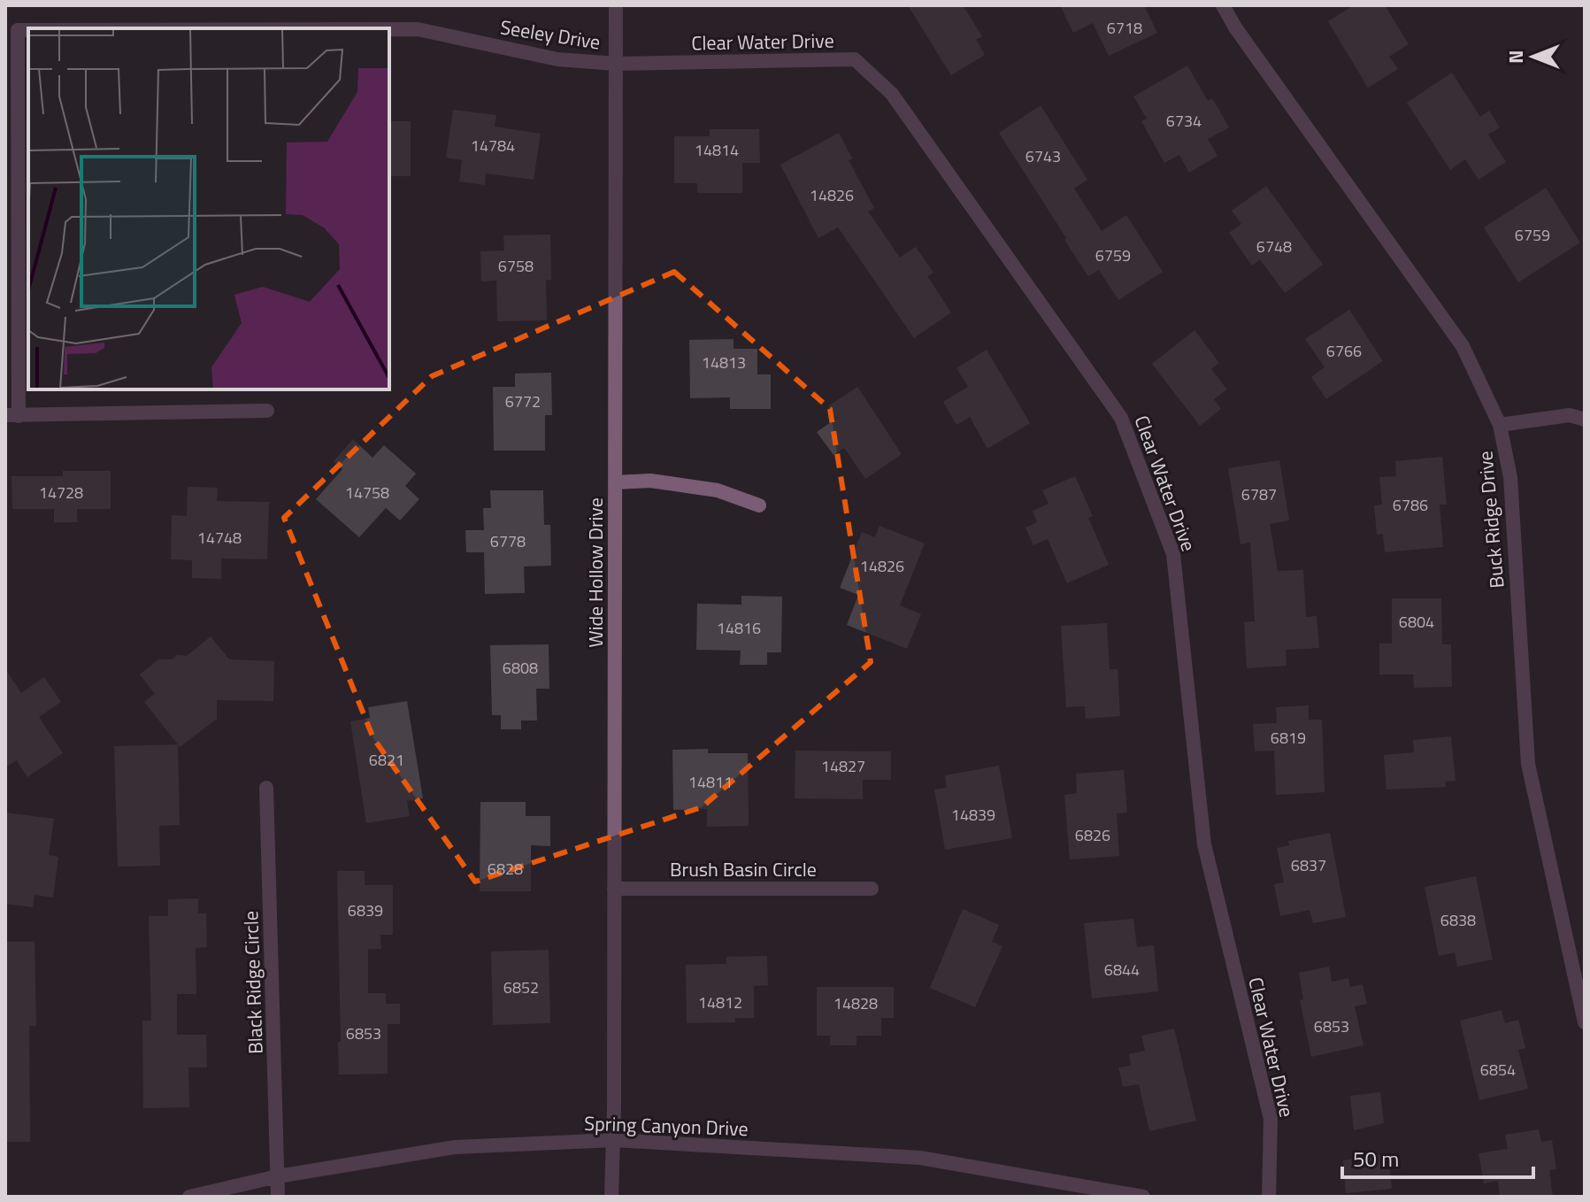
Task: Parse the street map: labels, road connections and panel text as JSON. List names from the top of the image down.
{
  "streets": {
    "street": [
      "Seeley Drive",
      "Clear Water Drive",
      "Buck Ridge Drive",
      "Wide Hollow Drive",
      "Brush Basin Circle",
      "Black Ridge Circle",
      "Spring Canyon Drive"
    ]
  },
  "crossings": [
    ["Seeley Drive", "Clear Water Drive"],
    ["Seeley Drive", "Wide Hollow Drive"],
    ["Clear Water Drive", "Wide Hollow Drive"],
    ["Wide Hollow Drive", "Brush Basin Circle"],
    ["Wide Hollow Drive", "Spring Canyon Drive"],
    ["Black Ridge Circle", "Spring Canyon Drive"]
  ],
  "house_numbers": [
    "6718",
    "6734",
    "14784",
    "14814",
    "6743",
    "14826",
    "6759",
    "6748",
    "6759",
    "6758",
    "6766",
    "14813",
    "6772",
    "14728",
    "14758",
    "6787",
    "6786",
    "14748",
    "6778",
    "14826",
    "6804",
    "14816",
    "6808",
    "6819",
    "6821",
    "14827",
    "14811",
    "14839",
    "6826",
    "6837",
    "6828",
    "6839",
    "6838",
    "6844",
    "6852",
    "14812",
    "14828",
    "6853",
    "6853",
    "6854"
  ],
  "scale_bar": "50 m",
  "north": "left"
}
